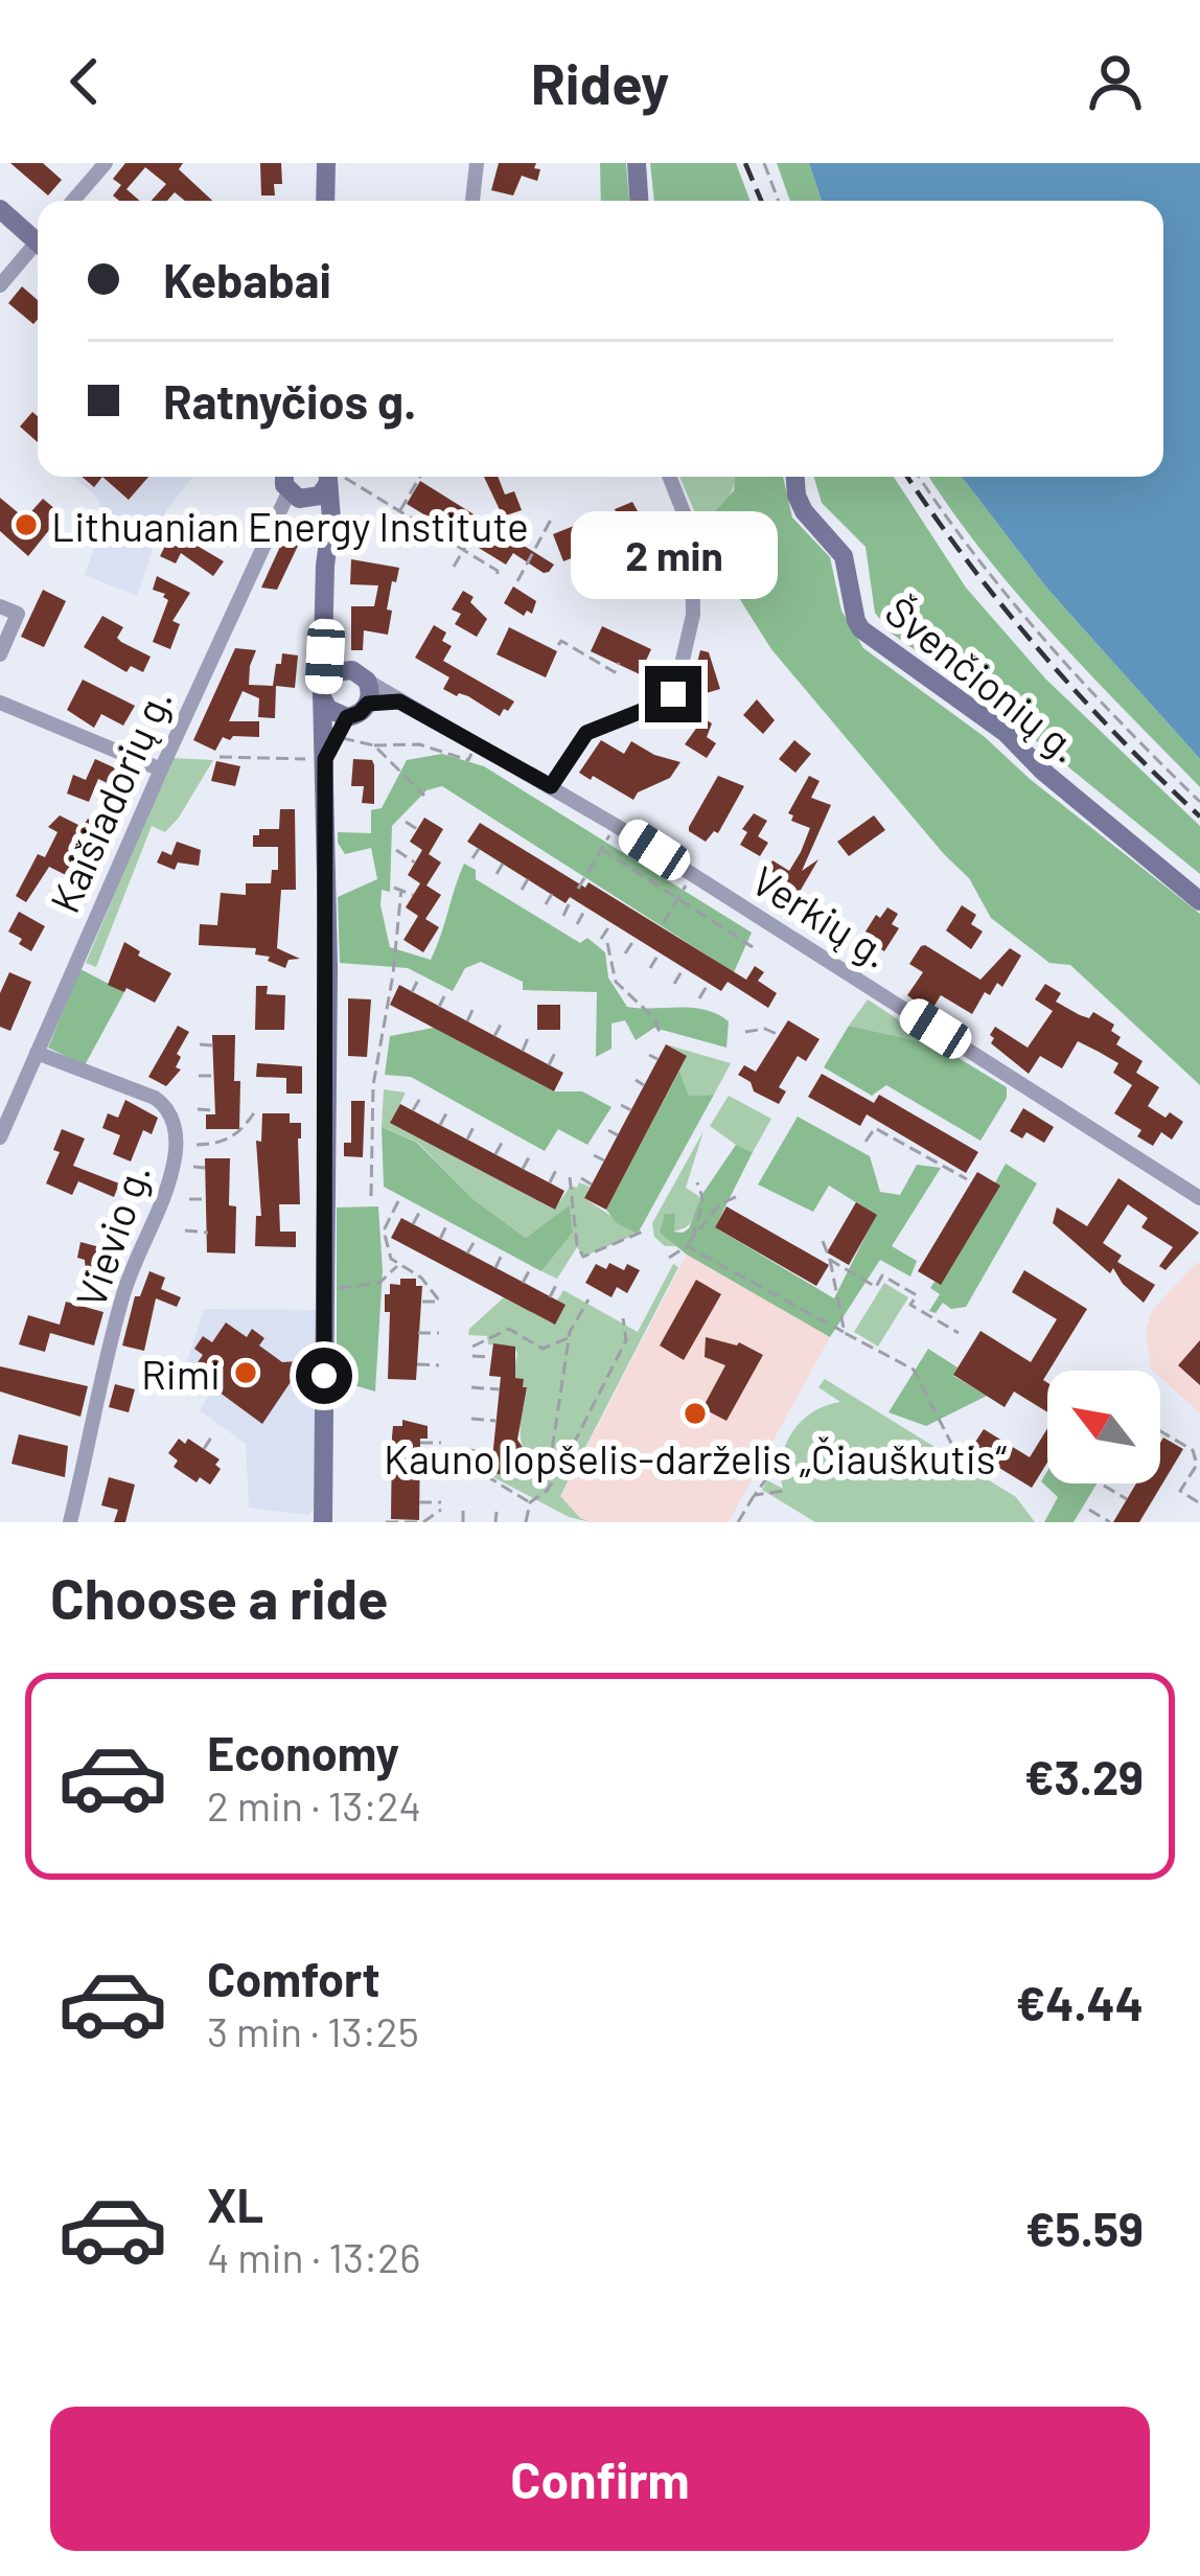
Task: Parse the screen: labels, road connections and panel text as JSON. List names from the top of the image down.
{
  "streets": {
    "street": [
      "Švenčionių g.",
      "Kaišiadorių g.",
      "Verkių g.",
      "Vievio g."
    ]
  },
  "crossings": [
    ["Kaišiadorių g.", "Vievio g."]
  ],
  "places": ["Lithuanian Energy Institute", "Rimi", "Kauno lopšelis-darželis „Čiauškutis“"],
  "north": "top left",
  "page": {
    "header": "Ridey",
    "banner": ["Kebabai", "Ratnyčios g."],
    "bubble": "2 min",
    "heading": "Choose a ride",
    "list": [
      {
        "name": "Economy",
        "note": "2 min · 13:24",
        "value": "€3.29"
      },
      {
        "name": "Comfort",
        "note": "3 min · 13:25",
        "value": "€4.44"
      },
      {
        "name": "XL",
        "note": "4 min · 13:26",
        "value": "€5.59"
      }
    ],
    "buttons": "Confirm"
  }
}
